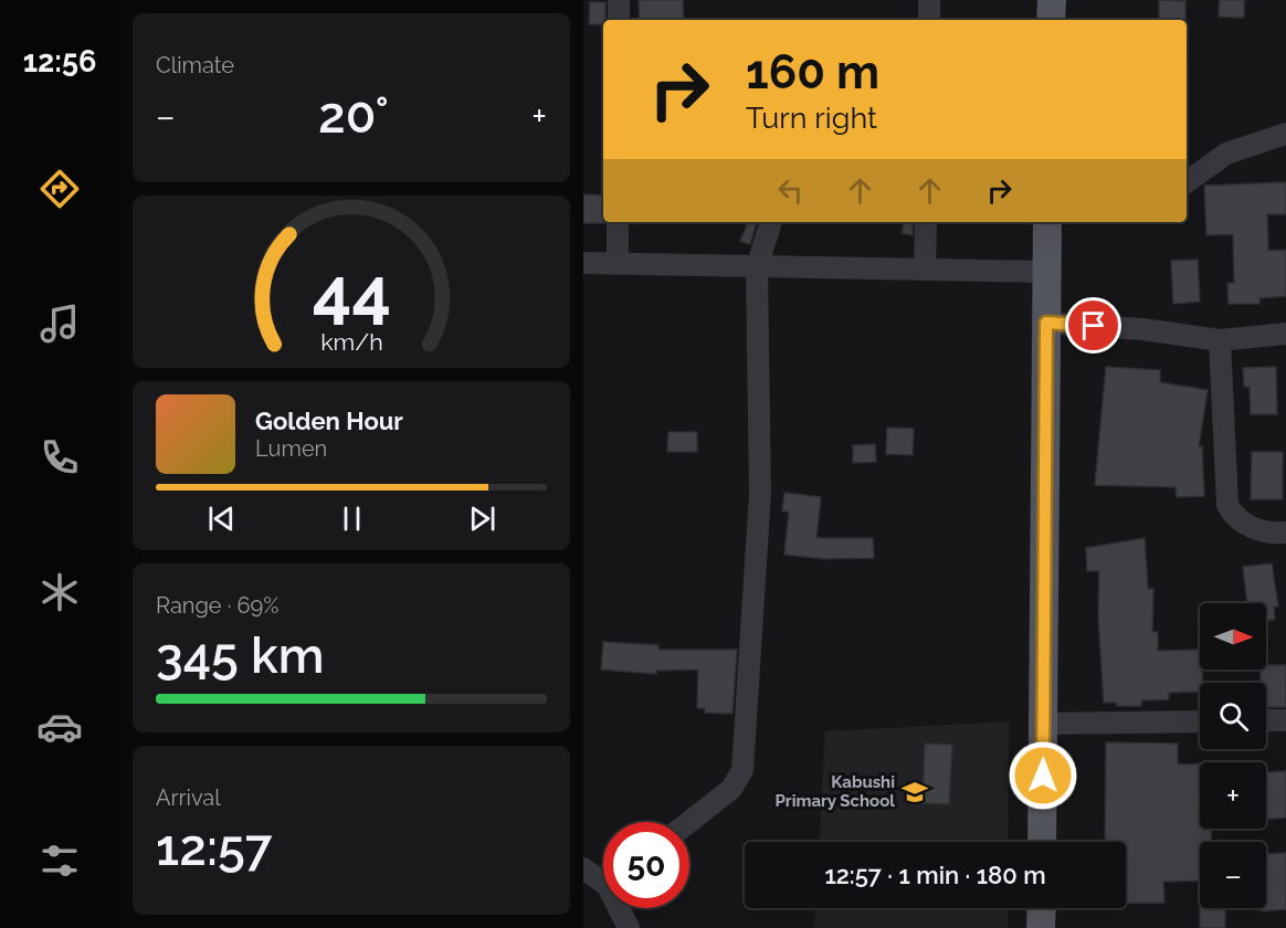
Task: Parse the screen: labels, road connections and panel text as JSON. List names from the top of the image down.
{
  "places": {
    "school or university": ["Kabushi Primary School"]
  },
  "north": "right",
  "page": {
    "tabs": "12:56",
    "tile": [
      "Climate",
      ["Range · 69%", "345 km"],
      ["Arrival", "12:57"]
    ],
    "turn": ["160 m", "Turn right"],
    "heat": ["−", "20°", "+"],
    "song": ["Golden Hour", "Lumen"],
    "map_buttons": ["+", "−"],
    "limit": "50",
    "trip": "12:57 · 1 min · 180 m",
    "gauge": ["44", "km/h"]
  }
}
